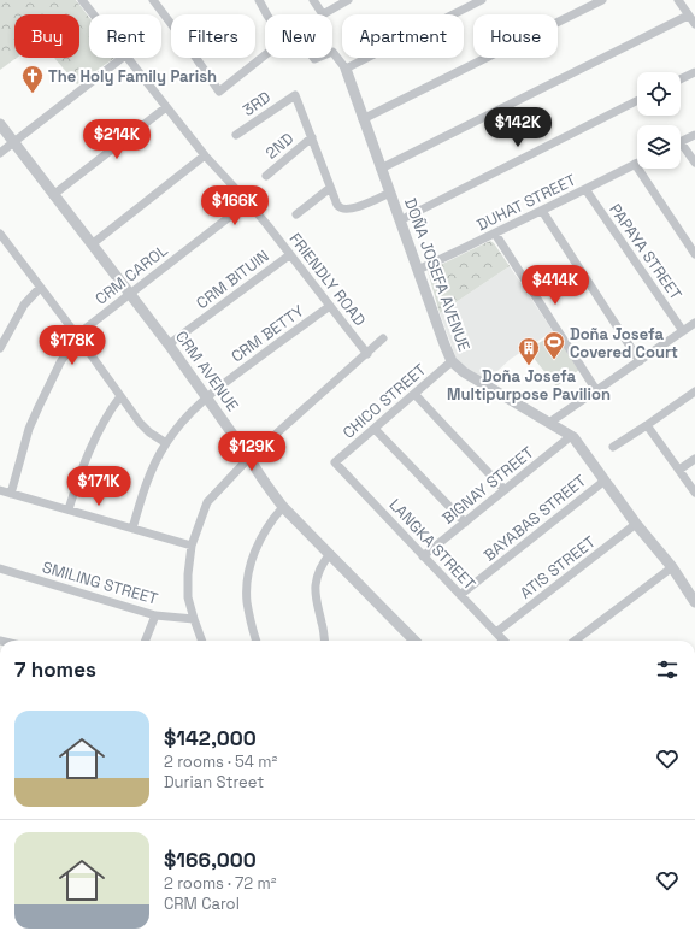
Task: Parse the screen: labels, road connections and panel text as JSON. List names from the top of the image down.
{
  "streets": {
    "street": [
      "3RD",
      "2ND",
      "DUHAT STREET",
      "PAPAYA STREET",
      "CRM CAROL",
      "DOÑA JOSEFA AVENUE",
      "CRM BITUIN",
      "FRIENDLY ROAD",
      "CRM BETTY",
      "CRM AVENUE",
      "CHICO STREET",
      "BIGNAY STREET",
      "BAYABAS STREET",
      "LANGKA STREET",
      "ATIS STREET",
      "SMILING STREET"
    ]
  },
  "crossings": [
    ["3RD", "2ND"],
    ["DUHAT STREET", "PAPAYA STREET"],
    ["DUHAT STREET", "DOÑA JOSEFA AVENUE"],
    ["CRM CAROL", "FRIENDLY ROAD"],
    ["CRM CAROL", "CRM AVENUE"],
    ["DOÑA JOSEFA AVENUE", "CHICO STREET"],
    ["DOÑA JOSEFA AVENUE", "BIGNAY STREET"],
    ["DOÑA JOSEFA AVENUE", "BAYABAS STREET"],
    ["DOÑA JOSEFA AVENUE", "ATIS STREET"],
    ["CRM BITUIN", "FRIENDLY ROAD"],
    ["CRM BITUIN", "CRM AVENUE"],
    ["FRIENDLY ROAD", "CRM BETTY"],
    ["CRM BETTY", "CRM AVENUE"],
    ["CHICO STREET", "LANGKA STREET"],
    ["BIGNAY STREET", "LANGKA STREET"],
    ["BAYABAS STREET", "LANGKA STREET"],
    ["LANGKA STREET", "ATIS STREET"]
  ],
  "places": {
    "church": ["The Holy Family Parish"],
    "sports": ["Doña Josefa Covered Court"],
    "building": ["Doña Josefa Multipurpose Pavilion"]
  },
  "page": {
    "chip": [
      "Buy",
      "Rent",
      "Filters",
      "New",
      "Apartment",
      "House"
    ],
    "price": [
      "$142K",
      "$214K",
      "$166K",
      "$414K",
      "$178K",
      "$129K",
      "$171K"
    ],
    "heading": "7 homes",
    "list": [
      {
        "name": "$142,000",
        "note": "2 rooms · 54 m² · Durian Street"
      },
      {
        "name": "$166,000",
        "note": "2 rooms · 72 m² · CRM Carol"
      }
    ]
  }
}
